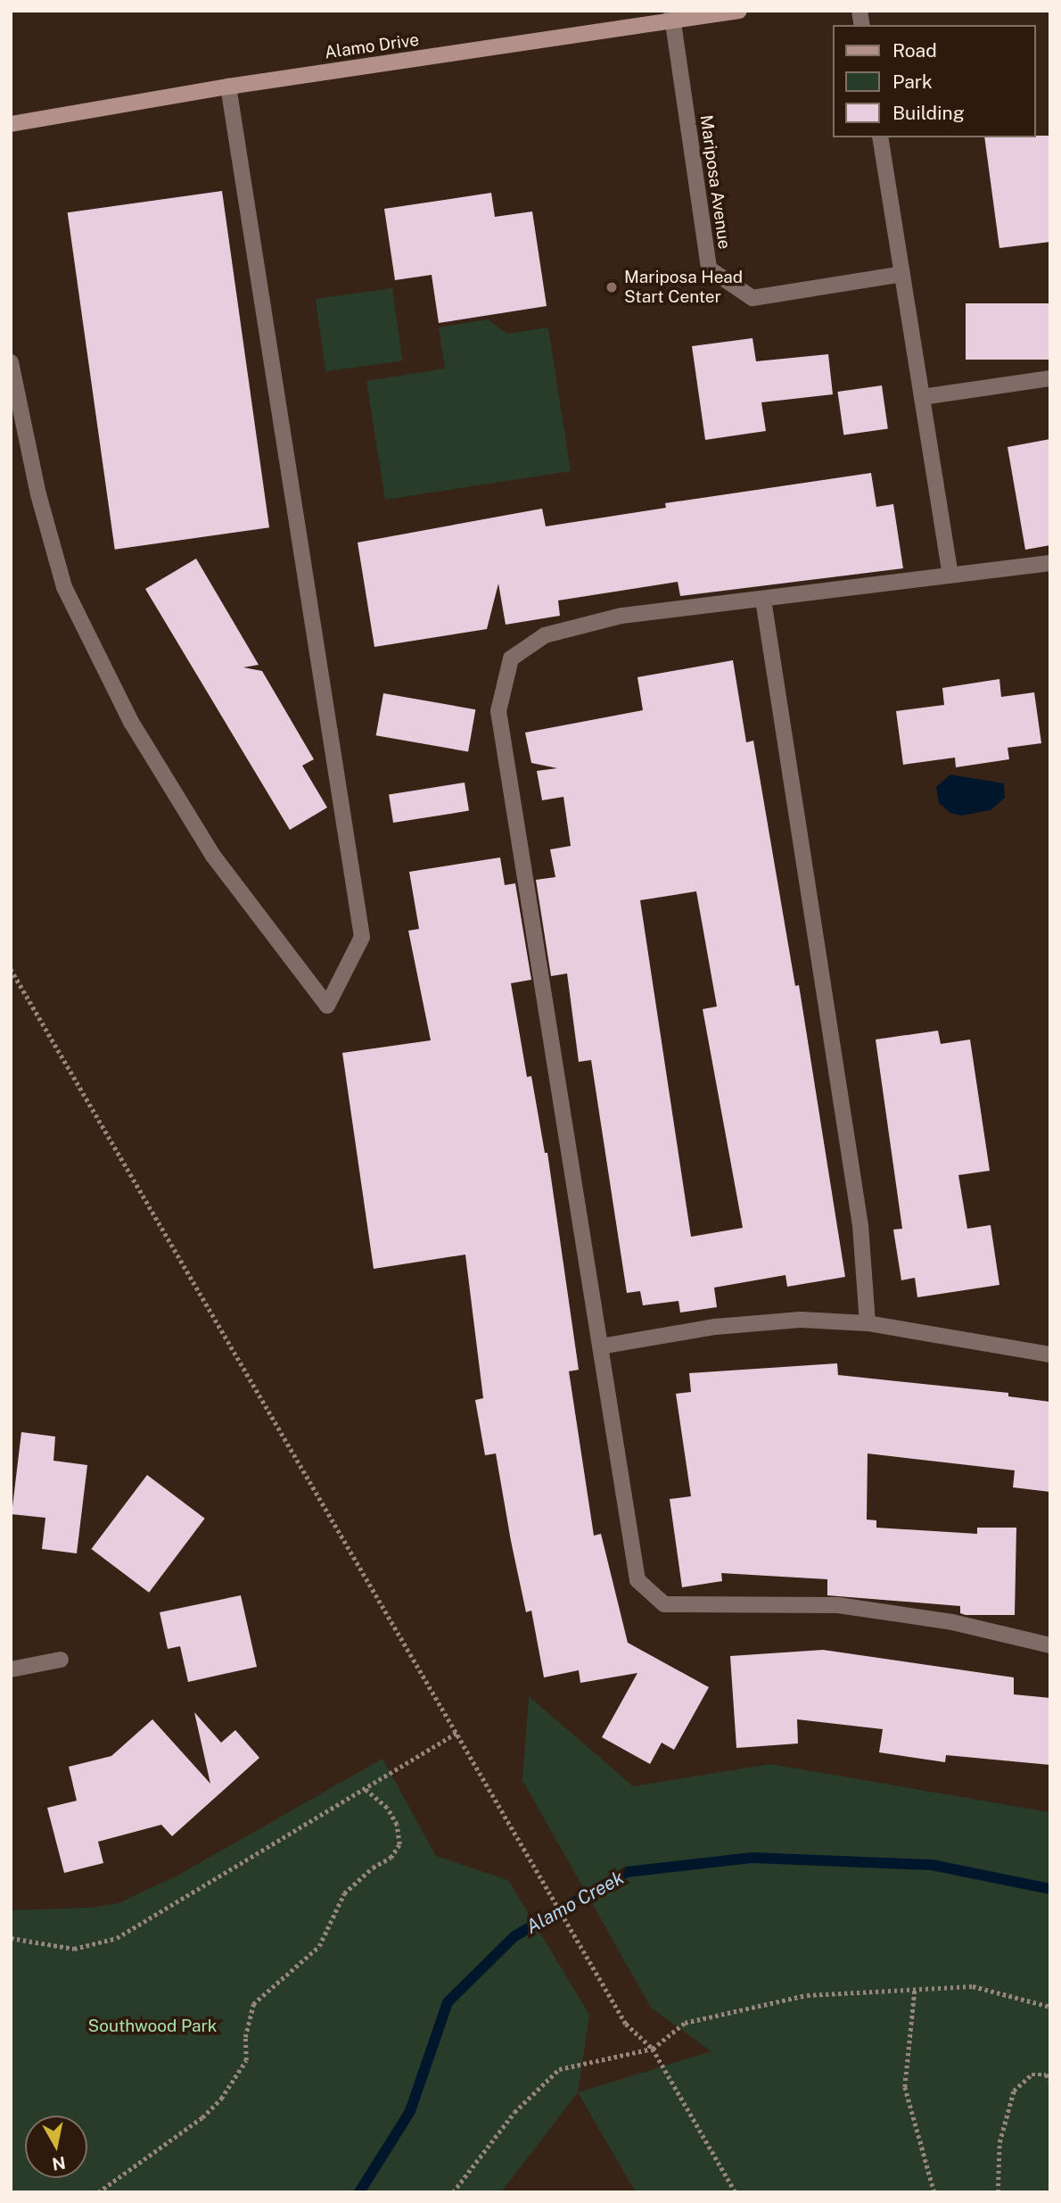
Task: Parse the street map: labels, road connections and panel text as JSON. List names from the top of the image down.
{
  "streets": {
    "main road": ["Alamo Drive"],
    "street": ["Mariposa Avenue"]
  },
  "crossings": [
    ["Alamo Drive", "Mariposa Avenue"]
  ],
  "water": ["Alamo Creek"],
  "parks": ["Southwood Park"],
  "places": ["Mariposa Head Start Center"],
  "legend": ["Road", "Park", "Building"],
  "north": "bottom"
}
